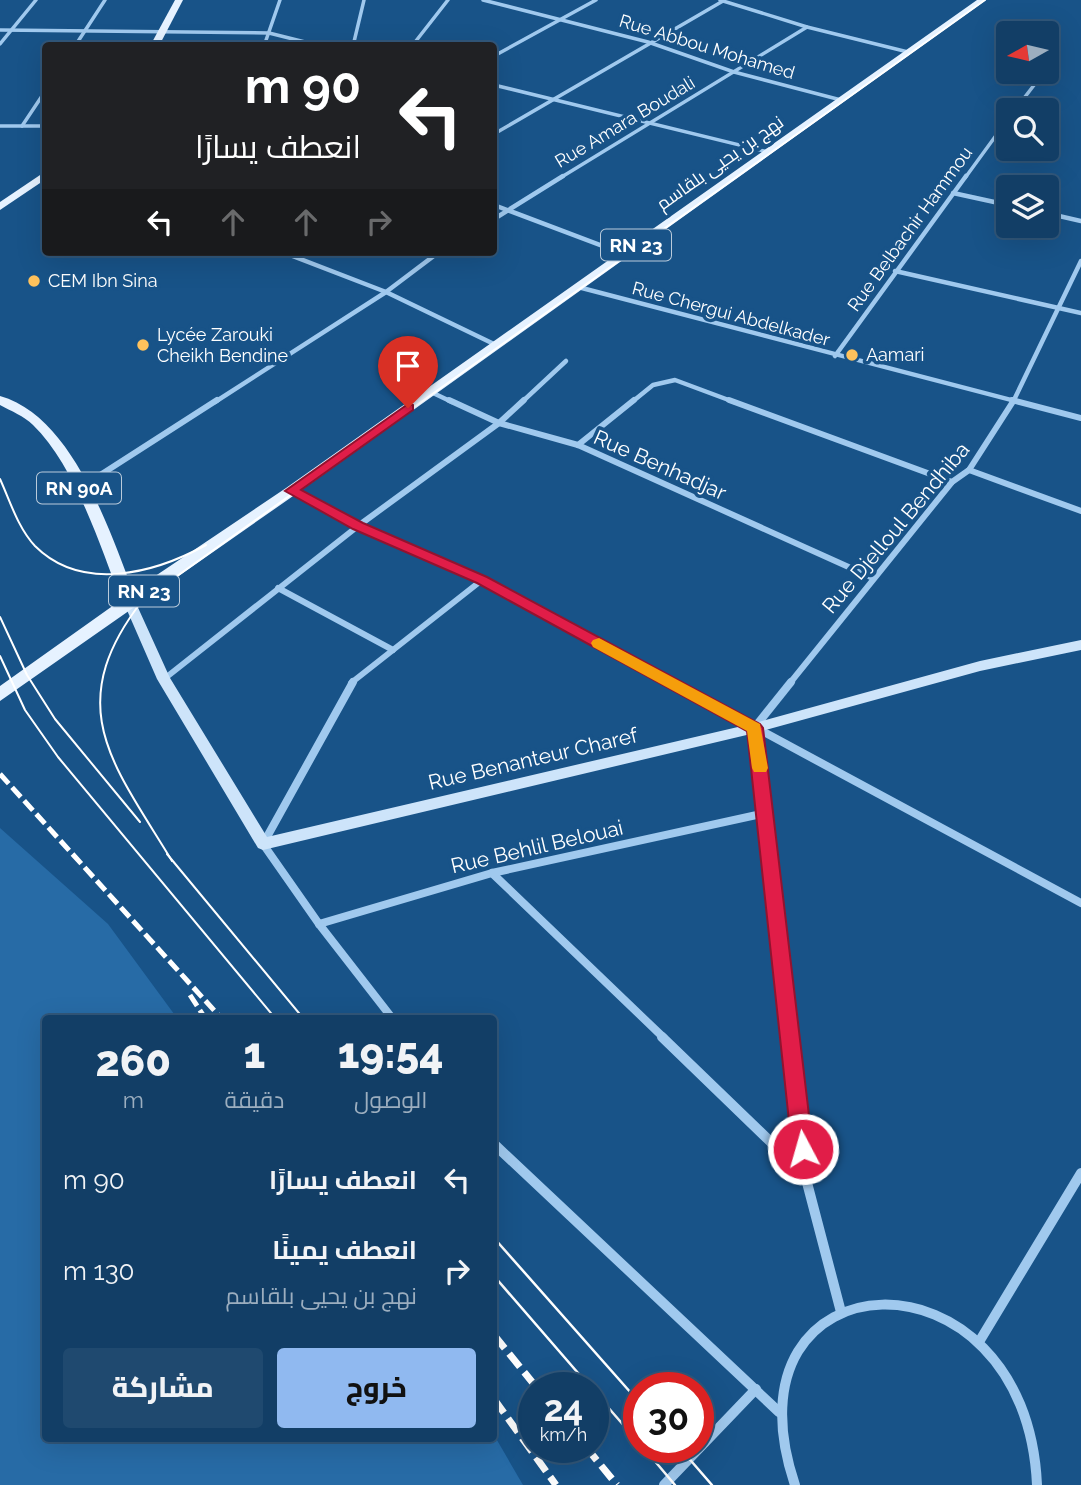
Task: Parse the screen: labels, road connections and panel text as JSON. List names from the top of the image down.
{
  "streets": {
    "main road": [
      "نهج بن يحيى بلقاسم",
      "RN 23",
      "RN 90A",
      "Rue Benanteur Charef"
    ],
    "street": [
      "Rue Abbou Mohamed",
      "Rue Amara Boudali",
      "Rue Belbachir Hammou",
      "Rue Chergui Abdelkader",
      "Rue Benhadjar",
      "Rue Djelloul Bendhiba",
      "Rue Behlil Belouai"
    ]
  },
  "crossings": [
    ["Rue Abbou Mohamed", "Rue Amara Boudali"],
    ["Rue Abbou Mohamed", "نهج بن يحيى بلقاسم"],
    ["نهج بن يحيى بلقاسم", "Rue Chergui Abdelkader"],
    ["نهج بن يحيى بلقاسم", "Rue Benhadjar"],
    ["نهج بن يحيى بلقاسم", "RN 90A"],
    ["Rue Belbachir Hammou", "Rue Chergui Abdelkader"],
    ["Rue Chergui Abdelkader", "Rue Djelloul Bendhiba"],
    ["Rue Benhadjar", "Rue Djelloul Bendhiba"],
    ["Rue Djelloul Bendhiba", "Rue Benanteur Charef"]
  ],
  "places": ["CEM Ibn Sina", "Lycée Zarouki Cheikh Bendine", "Aamari"],
  "north": "left",
  "page": {
    "turn": ["90 m", "انعطف يسارًا"],
    "eta": [
      "19:54",
      "الوصول",
      "1",
      "دقيقة",
      "260",
      "m"
    ],
    "list": [
      {
        "name": "انعطف يسارًا",
        "value": "90 m"
      },
      {
        "name": "انعطف يمينًا",
        "note": "نهج بن يحيى بلقاسم",
        "value": "130 m"
      }
    ],
    "buttons": ["خروج", "مشاركة"],
    "speed": "24 km/h",
    "limit": "30"
  }
}
